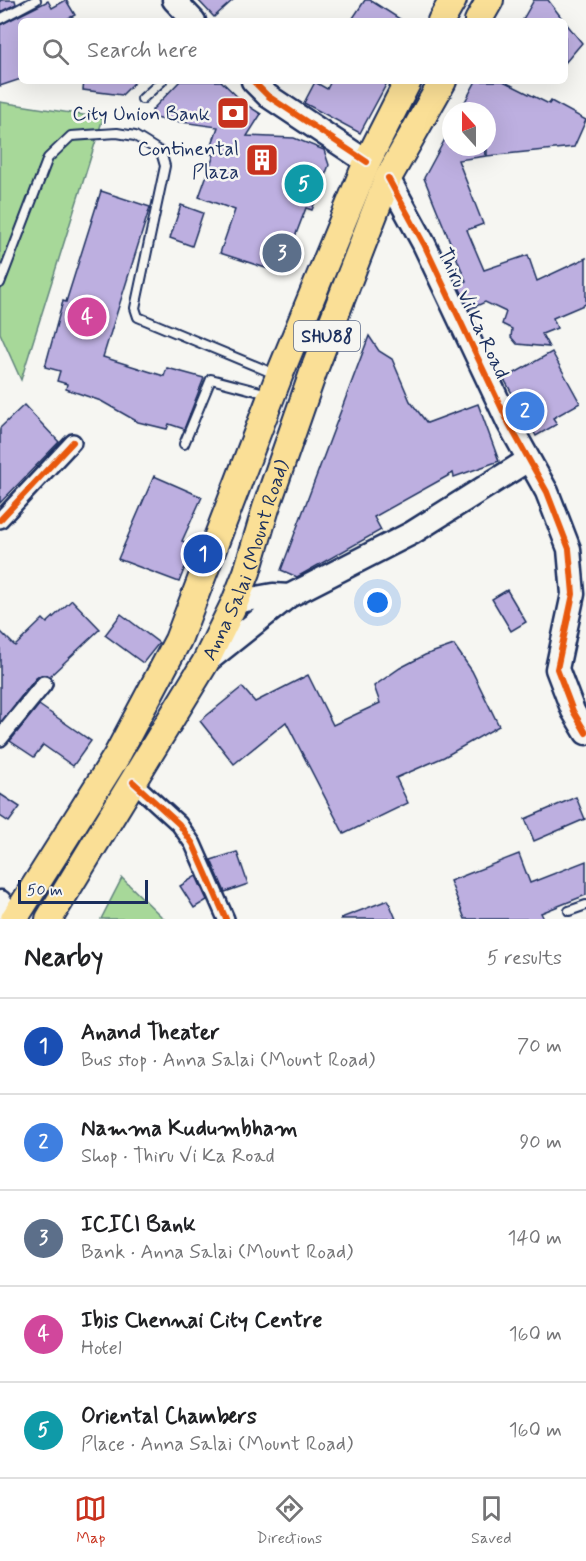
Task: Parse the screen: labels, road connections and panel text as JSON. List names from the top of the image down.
{
  "streets": {
    "main road": ["SHU88", "Anna Salai (Mount Road)"],
    "street": ["Thiru Vi Ka Road"]
  },
  "crossings": [
    ["Thiru Vi Ka Road", "Anna Salai (Mount Road)"]
  ],
  "places": {
    "bank": ["City Union Bank"],
    "building": ["Continental Plaza"]
  },
  "scale_bar": "50 m",
  "north": "top",
  "page": {
    "search": "Search here",
    "pins": [
      "5",
      "3",
      "4",
      "2",
      "1"
    ],
    "scale": "50 m",
    "heading": ["Nearby", "5 results"],
    "list": [
      {
        "mark": "1",
        "name": "Anand Theater",
        "note": "Bus stop · Anna Salai (Mount Road)",
        "value": "70 m"
      },
      {
        "mark": "2",
        "name": "Namma Kudumbham",
        "note": "Shop · Thiru Vi Ka Road",
        "value": "90 m"
      },
      {
        "mark": "3",
        "name": "ICICI Bank",
        "note": "Bank · Anna Salai (Mount Road)",
        "value": "140 m"
      },
      {
        "mark": "4",
        "name": "Ibis Chennai City Centre",
        "note": "Hotel",
        "value": "160 m"
      },
      {
        "mark": "5",
        "name": "Oriental Chambers",
        "note": "Place · Anna Salai (Mount Road)",
        "value": "160 m"
      }
    ],
    "nav": ["Map", "Directions", "Saved"]
  }
}
